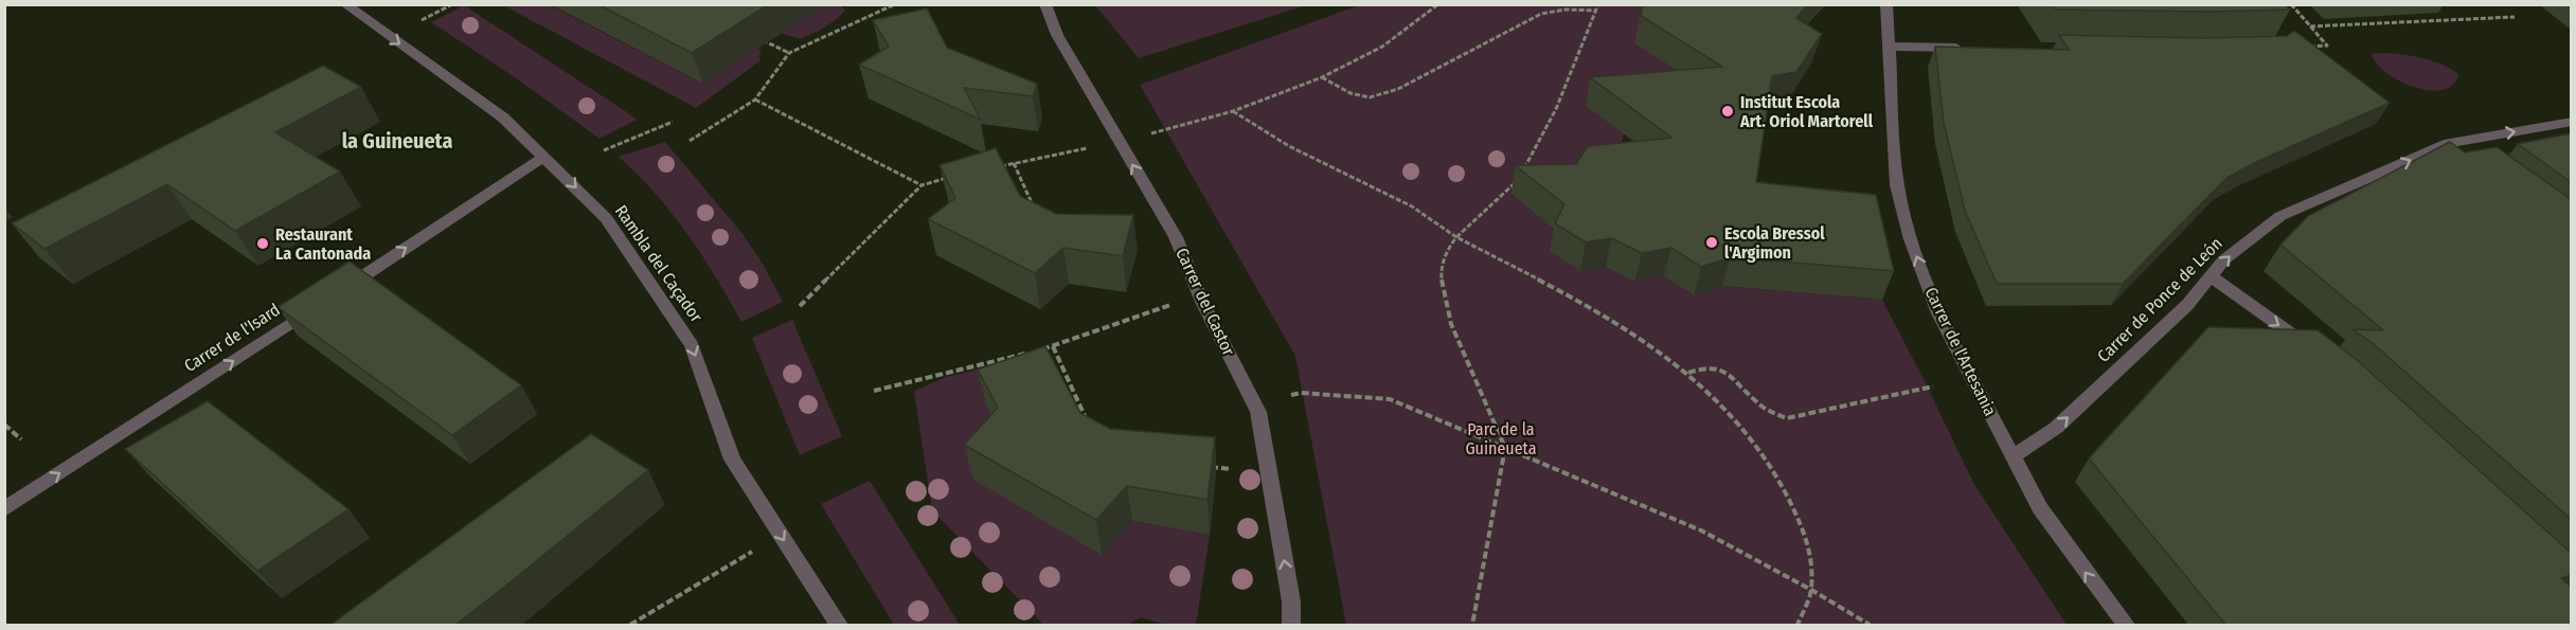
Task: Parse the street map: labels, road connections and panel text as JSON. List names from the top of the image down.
{
  "streets": {
    "street": [
      "Rambla del Caçador",
      "Carrer de Ponce de León",
      "Carrer del Castor",
      "Carrer de l'Isard",
      "Carrer de l'Artesania"
    ]
  },
  "crossings": [
    ["Rambla del Caçador", "Carrer de l'Isard"],
    ["Carrer de Ponce de León", "Carrer de l'Artesania"]
  ],
  "one_way": [
    "Rambla del Caçador",
    "Carrer de Ponce de León",
    "Carrer del Castor",
    "Carrer de l'Isard",
    "Carrer de l'Artesania"
  ],
  "districts": ["la Guineueta"],
  "parks": ["Parc de la Guineueta"],
  "places": ["Institut Escola Art. Oriol Martorell", "Escola Bressol l'Argimon", "Restaurant La Cantonada"]
}
